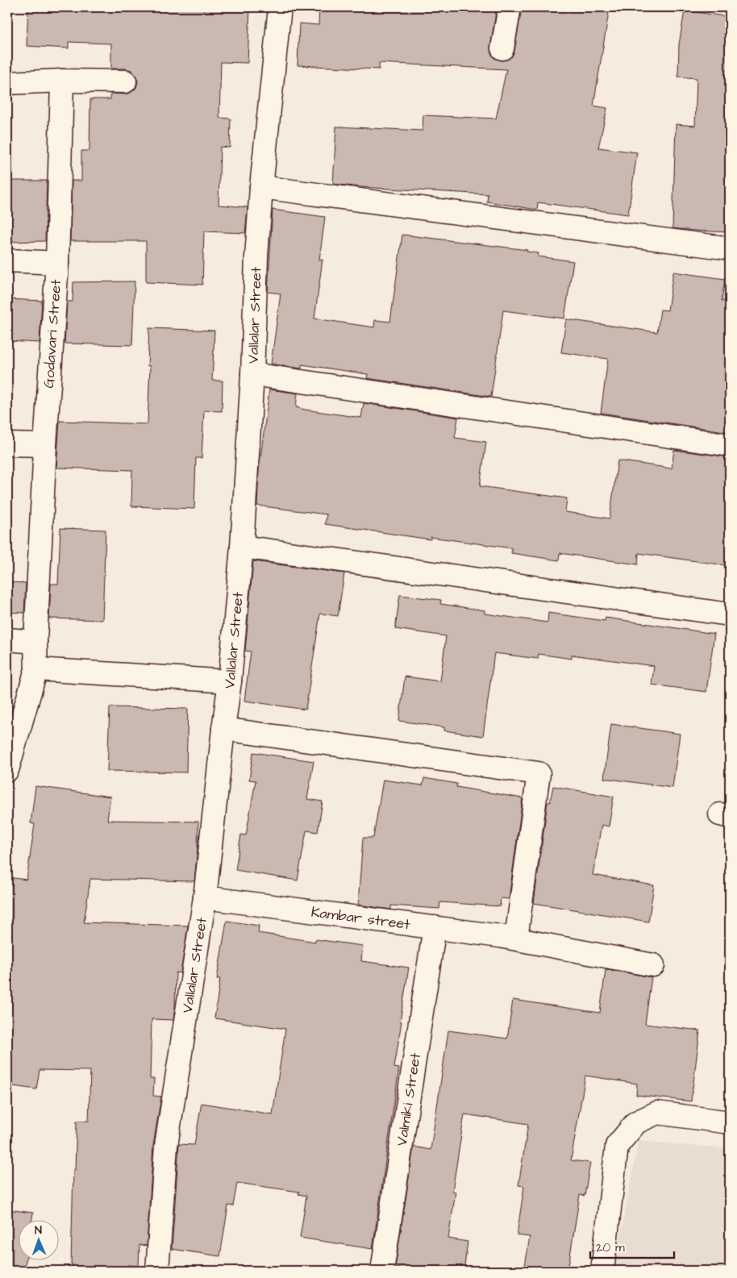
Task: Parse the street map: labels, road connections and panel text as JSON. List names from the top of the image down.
{
  "streets": {
    "street": [
      "Vallalar Street",
      "Godavari Street",
      "Kambar street",
      "Valmiki Street"
    ]
  },
  "crossings": [
    ["Vallalar Street", "Kambar street"],
    ["Kambar street", "Valmiki Street"]
  ],
  "scale_bar": "20 m",
  "north": "top"
}
